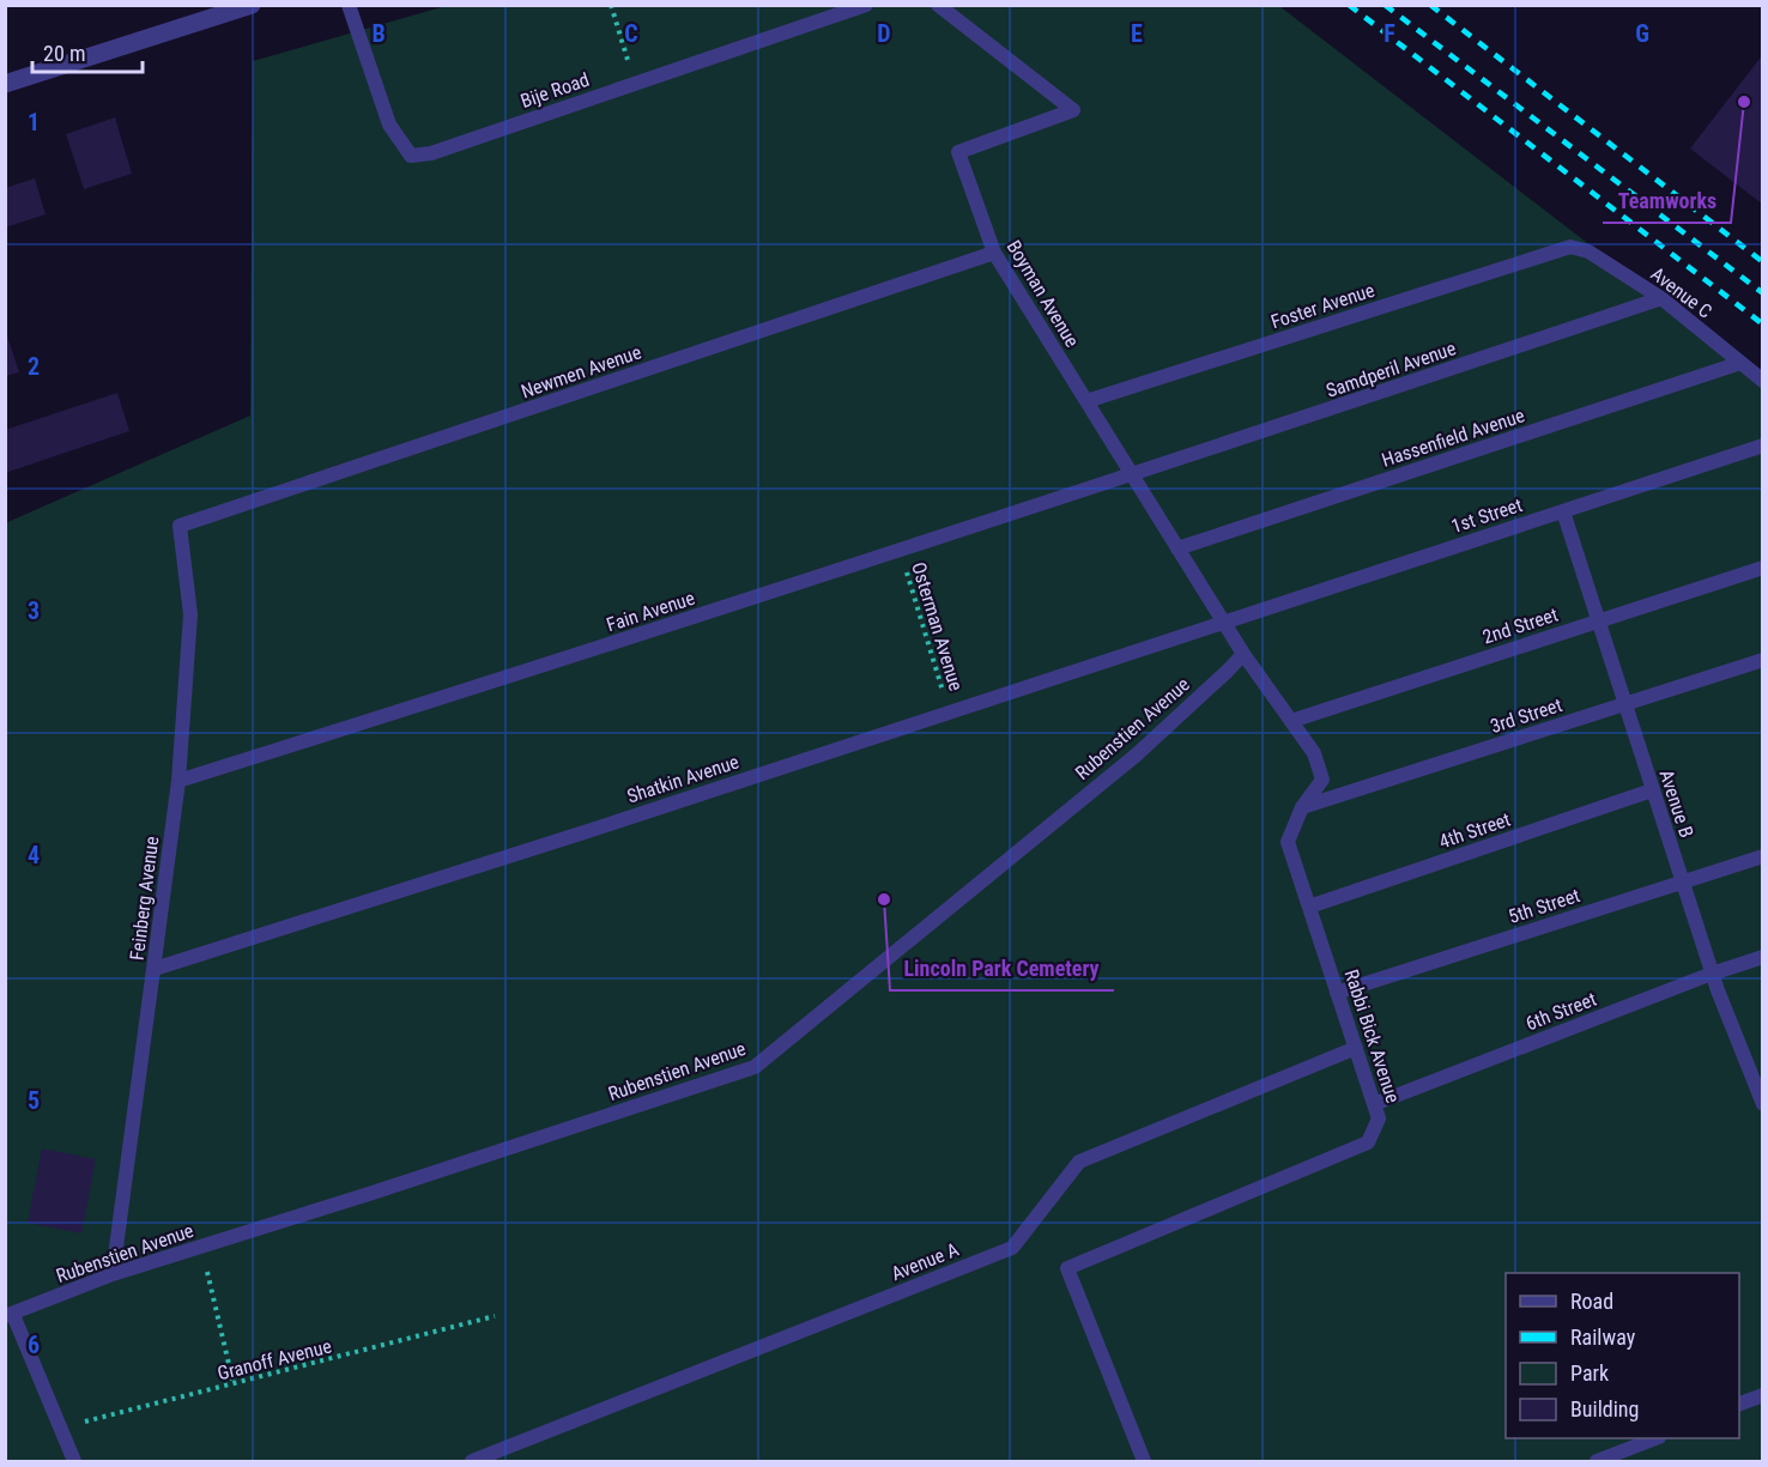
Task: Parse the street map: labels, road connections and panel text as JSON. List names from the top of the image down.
{
  "streets": {
    "lane": [
      "Bije Road",
      "Avenue C",
      "Boyman Avenue",
      "Foster Avenue",
      "Samdperil Avenue",
      "Newmen Avenue",
      "Hassenfield Avenue",
      "1st Street",
      "Fain Avenue",
      "2nd Street",
      "3rd Street",
      "Rubenstien Avenue",
      "Shatkin Avenue",
      "Avenue B",
      "4th Street",
      "Feinberg Avenue",
      "5th Street",
      "6th Street",
      "Rabbi Bick Avenue",
      "Avenue A"
    ],
    "path": ["Osterman Avenue", "Granoff Avenue"]
  },
  "crossings": [
    ["Avenue C", "Foster Avenue"],
    ["Avenue C", "Samdperil Avenue"],
    ["Avenue C", "Hassenfield Avenue"],
    ["Boyman Avenue", "Foster Avenue"],
    ["Boyman Avenue", "Samdperil Avenue"],
    ["Boyman Avenue", "Newmen Avenue"],
    ["Boyman Avenue", "Fain Avenue"],
    ["Boyman Avenue", "Rabbi Bick Avenue"],
    ["Samdperil Avenue", "Fain Avenue"],
    ["Samdperil Avenue", "Rabbi Bick Avenue"],
    ["Newmen Avenue", "Feinberg Avenue"],
    ["Hassenfield Avenue", "Rabbi Bick Avenue"],
    ["1st Street", "Shatkin Avenue"],
    ["1st Street", "Avenue B"],
    ["1st Street", "Rabbi Bick Avenue"],
    ["Fain Avenue", "Osterman Avenue"],
    ["Fain Avenue", "Feinberg Avenue"],
    ["Fain Avenue", "Rabbi Bick Avenue"],
    ["2nd Street", "Avenue B"],
    ["2nd Street", "Rabbi Bick Avenue"],
    ["Osterman Avenue", "Shatkin Avenue"],
    ["3rd Street", "Avenue B"],
    ["3rd Street", "Rabbi Bick Avenue"],
    ["Rubenstien Avenue", "Feinberg Avenue"],
    ["Rubenstien Avenue", "Rabbi Bick Avenue"],
    ["Shatkin Avenue", "Feinberg Avenue"],
    ["Shatkin Avenue", "Rabbi Bick Avenue"],
    ["Avenue B", "4th Street"],
    ["Avenue B", "5th Street"],
    ["Avenue B", "6th Street"],
    ["4th Street", "Rabbi Bick Avenue"],
    ["5th Street", "Rabbi Bick Avenue"],
    ["6th Street", "Rabbi Bick Avenue"],
    ["Rabbi Bick Avenue", "Avenue A"]
  ],
  "places": ["Teamworks", "Lincoln Park Cemetery"],
  "legend": [
    "Road",
    "Railway",
    "Park",
    "Building"
  ],
  "scale_bar": "20 m",
  "grid": {
    "columns": [
      "B",
      "C",
      "D",
      "E",
      "F",
      "G"
    ],
    "rows": [
      "1",
      "2",
      "3",
      "4",
      "5",
      "6"
    ]
  }
}
